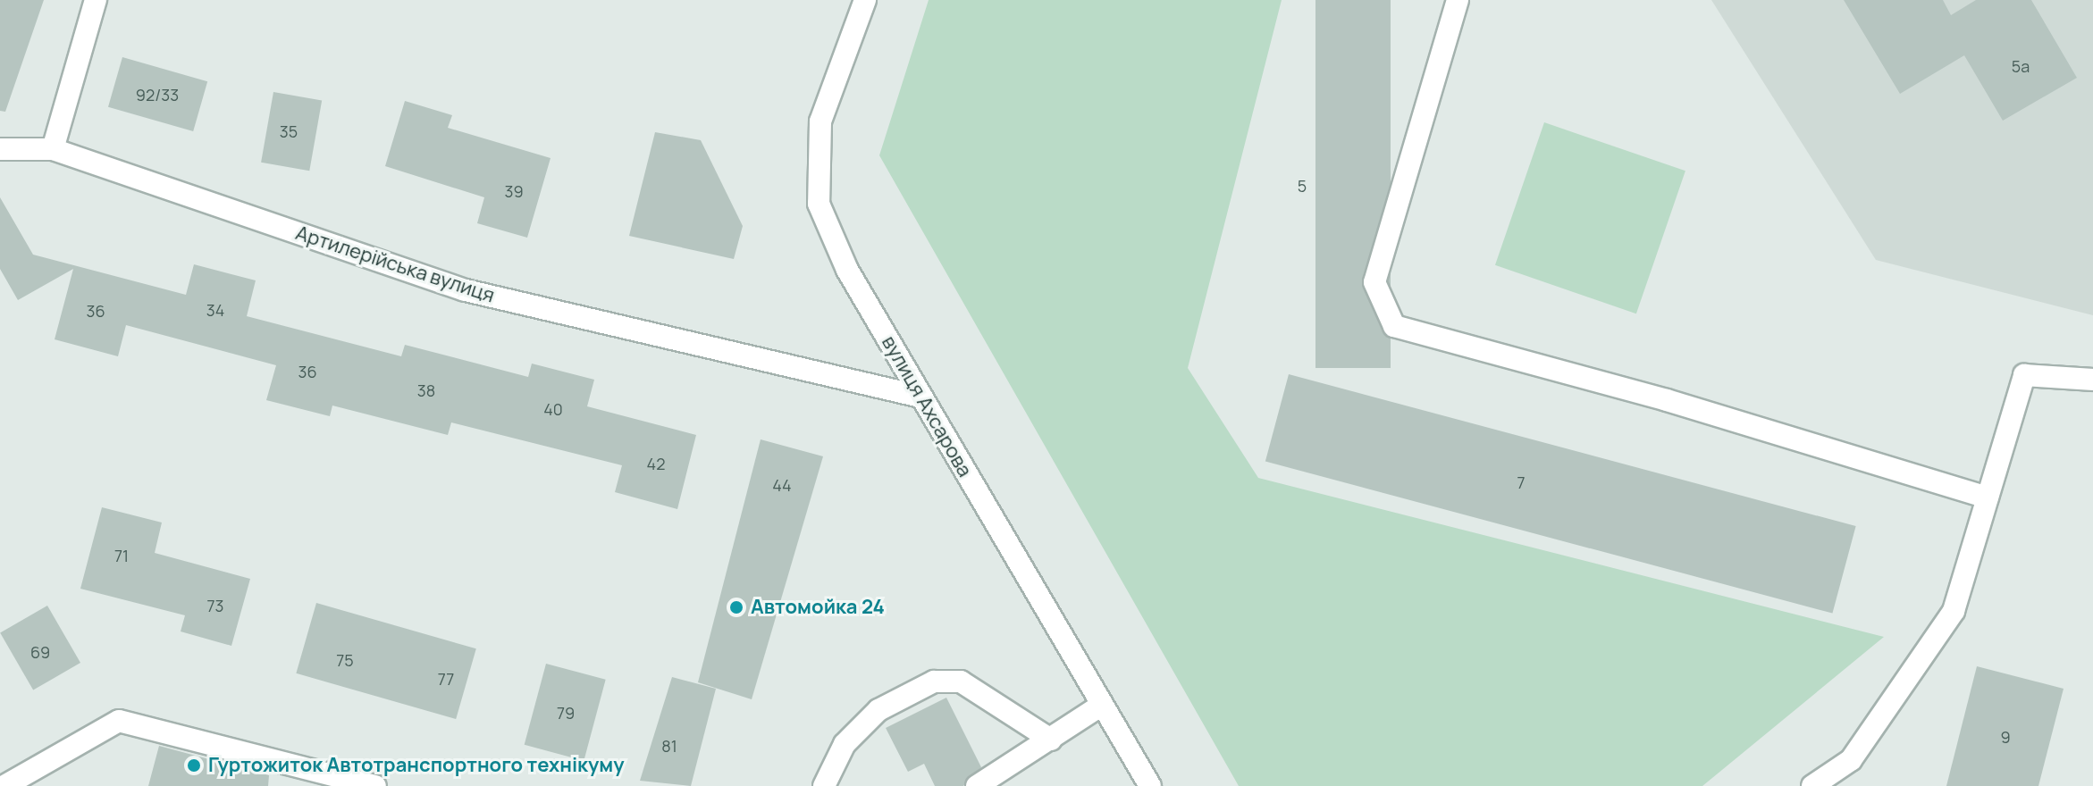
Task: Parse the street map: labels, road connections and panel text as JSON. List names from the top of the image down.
{
  "streets": {
    "street": ["Артилерійська вулиця", "вулиця Ахсарова"]
  },
  "crossings": [
    ["Артилерійська вулиця", "вулиця Ахсарова"]
  ],
  "places": ["Автомойка 24", "Гуртожиток Автотранспортного технікуму"],
  "house_numbers": [
    "5а",
    "92/33",
    "35",
    "5",
    "39",
    "34",
    "36",
    "36",
    "38",
    "40",
    "42",
    "7",
    "44",
    "71",
    "73",
    "69",
    "75",
    "77",
    "79",
    "9",
    "81"
  ]
}
